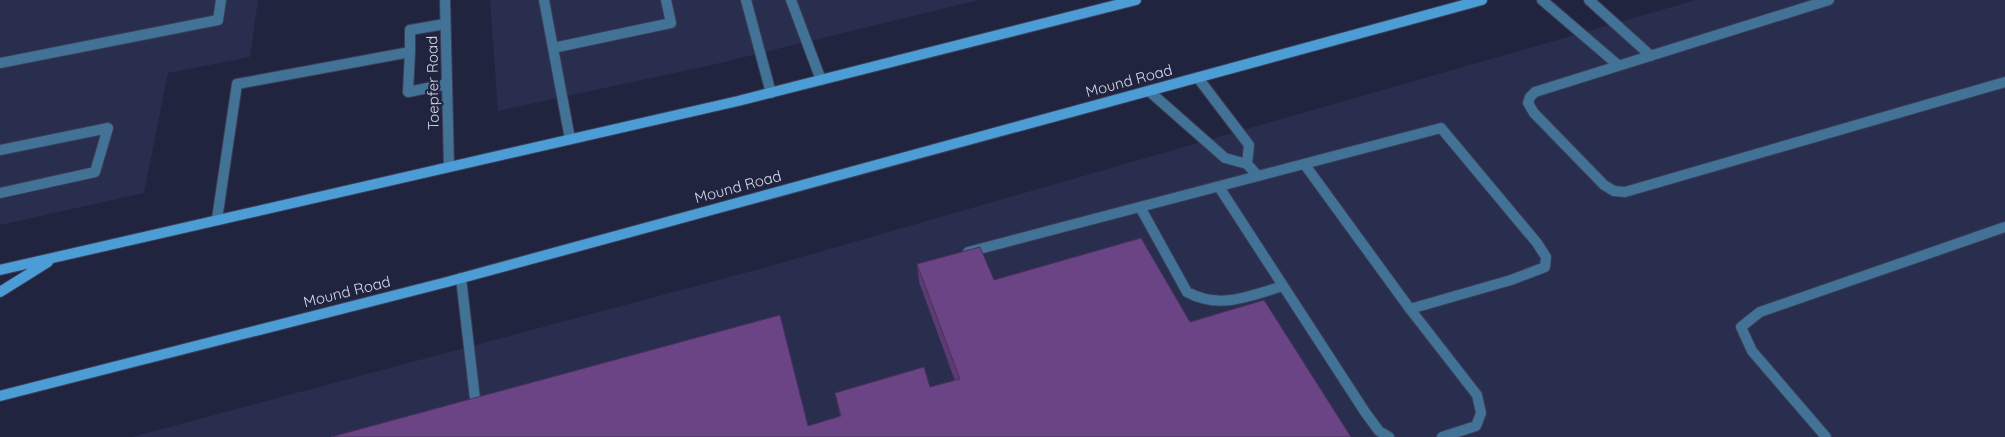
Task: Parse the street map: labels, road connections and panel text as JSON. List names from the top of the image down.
{
  "streets": {
    "main road": ["Mound Road"],
    "street": ["Toepfer Road"]
  }
}
